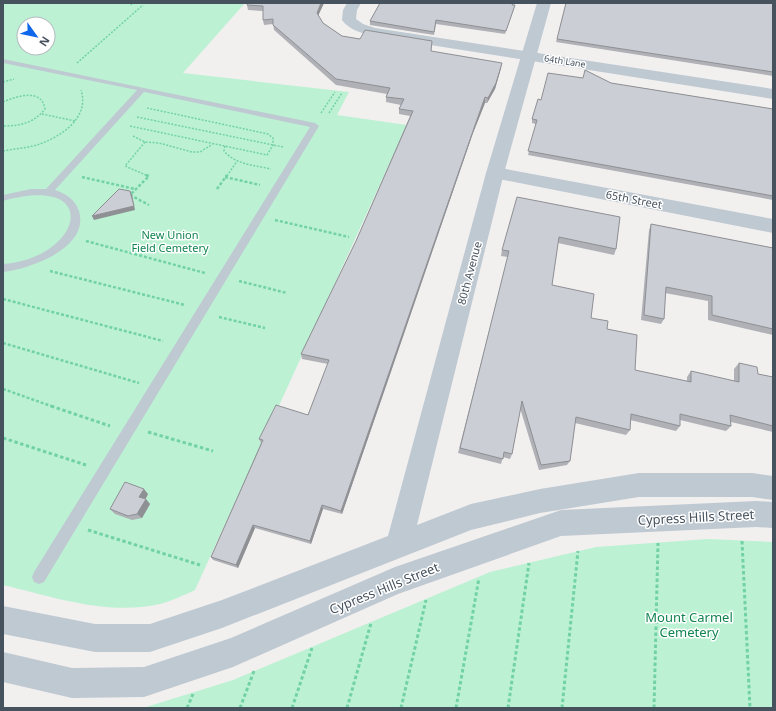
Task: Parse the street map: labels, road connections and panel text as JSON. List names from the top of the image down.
{
  "streets": {
    "street": [
      "64th Lane",
      "65th Street",
      "80th Avenue",
      "Cypress Hills Street"
    ]
  },
  "crossings": [
    ["64th Lane", "80th Avenue"],
    ["65th Street", "80th Avenue"]
  ],
  "parks": ["New Union Field Cemetery", "Mount Carmel Cemetery"],
  "north": "bottom right"
}
